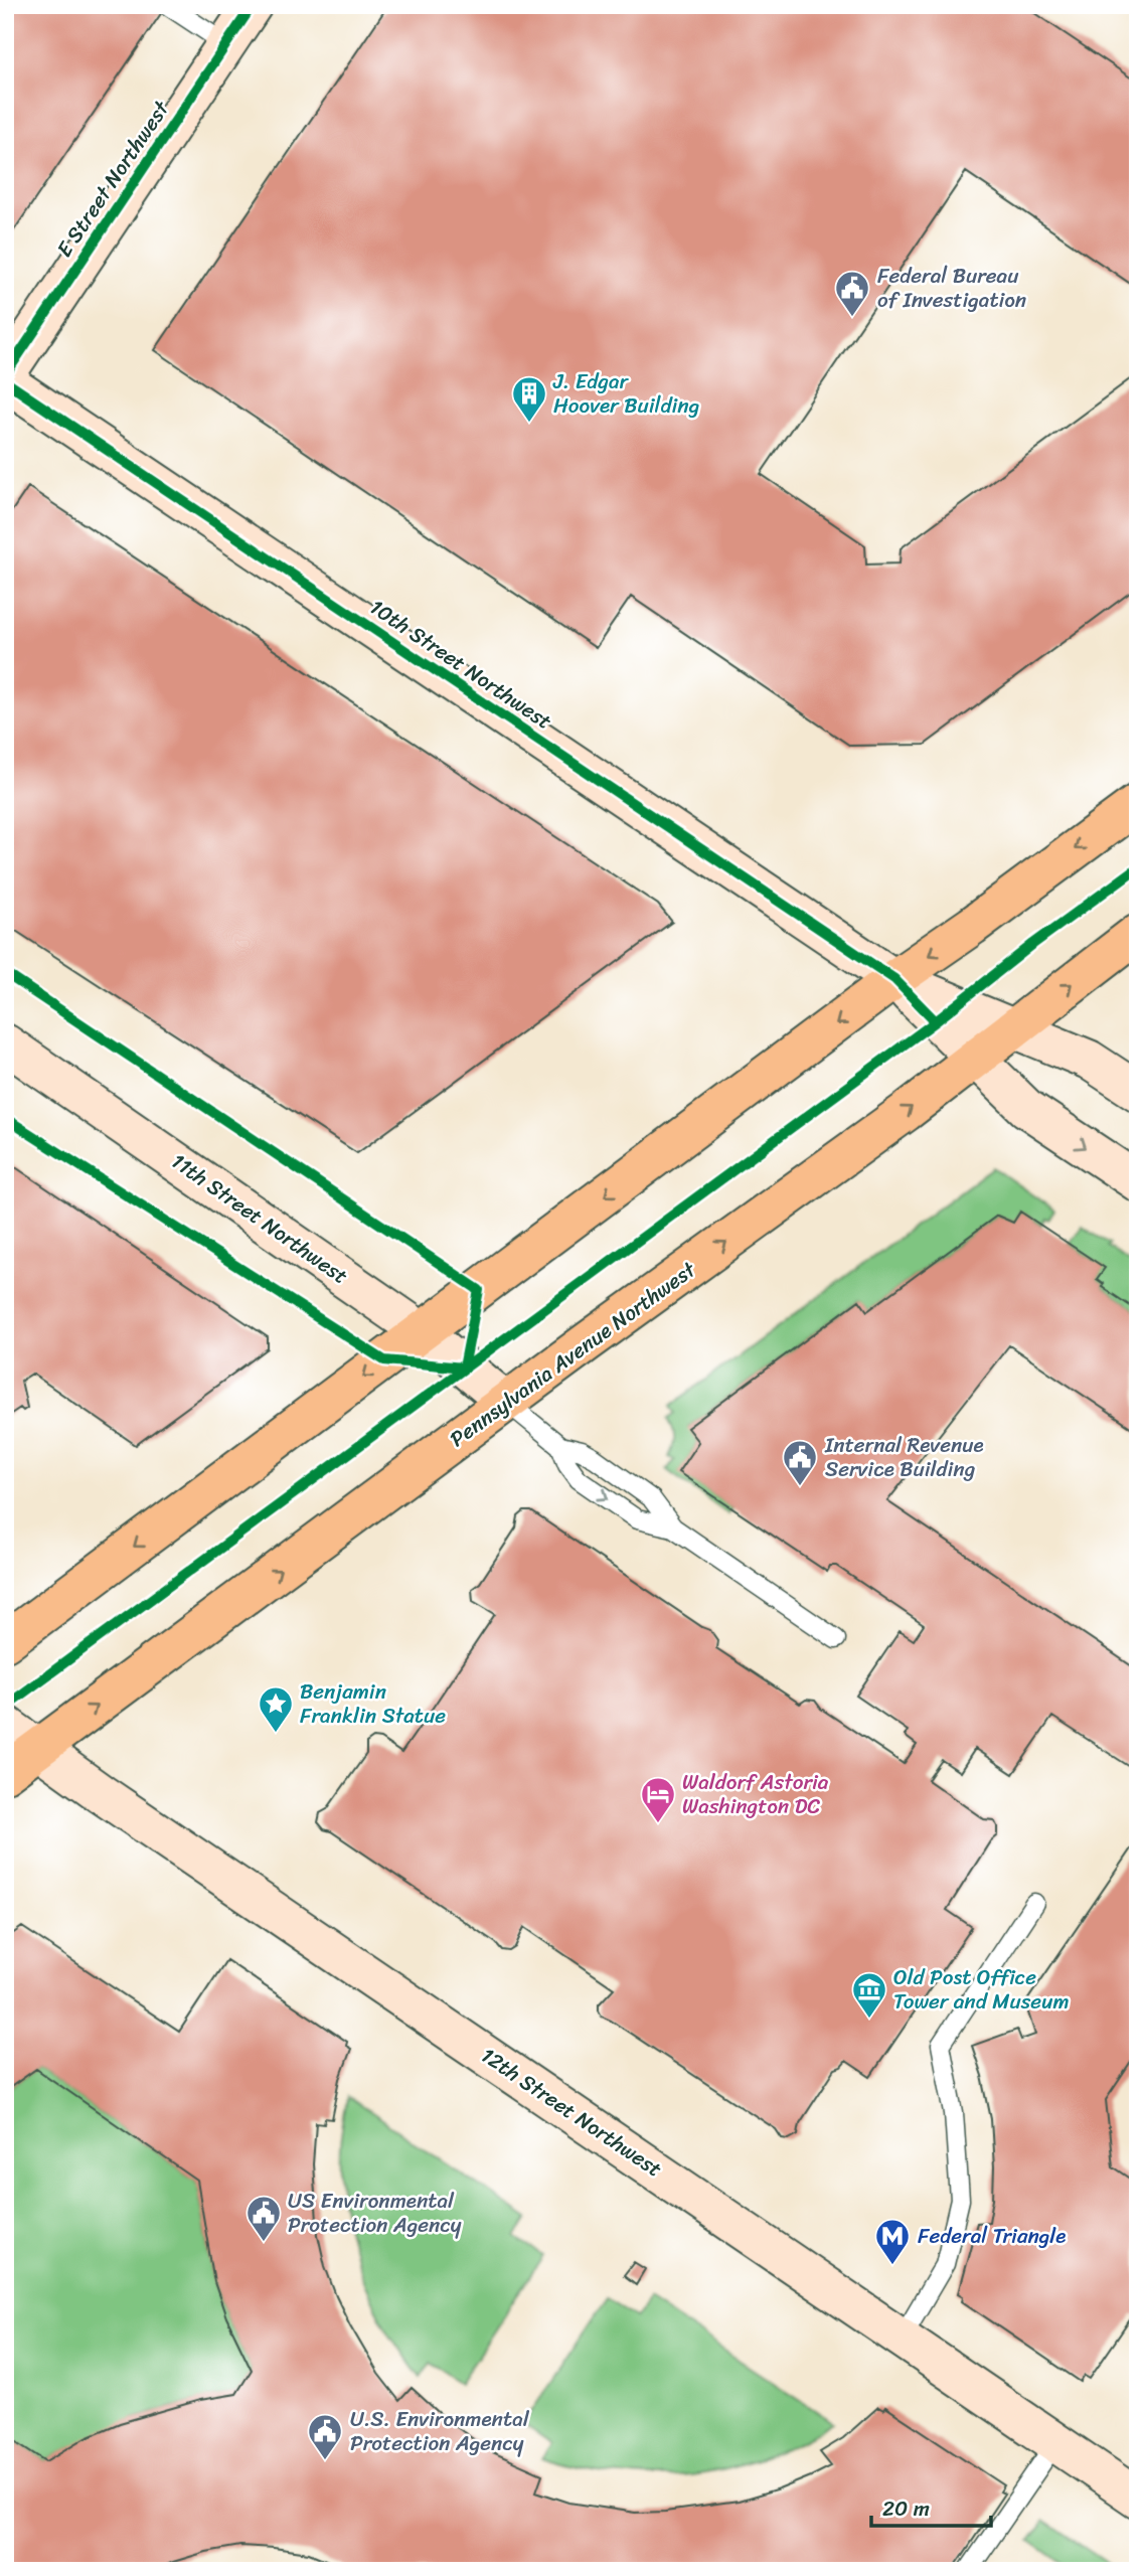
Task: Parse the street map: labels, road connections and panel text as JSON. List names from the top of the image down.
{
  "streets": {
    "main road": ["Pennsylvania Avenue Northwest"],
    "street": [
      "E Street Northwest",
      "10th Street Northwest",
      "11th Street Northwest",
      "12th Street Northwest"
    ]
  },
  "crossings": [
    ["10th Street Northwest", "Pennsylvania Avenue Northwest"],
    ["11th Street Northwest", "Pennsylvania Avenue Northwest"],
    ["Pennsylvania Avenue Northwest", "12th Street Northwest"]
  ],
  "places": {
    "public building": [
      "Federal Bureau of Investigation",
      "Internal Revenue Service Building",
      "US Environmental Protection Agency",
      "U.S. Environmental Protection Agency"
    ],
    "building": ["J. Edgar Hoover Building"],
    "place": ["Benjamin Franklin Statue"],
    "hotel": ["Waldorf Astoria Washington DC"],
    "museum": ["Old Post Office Tower and Museum"],
    "metro station": ["Federal Triangle"]
  },
  "scale_bar": "20 m"
}
